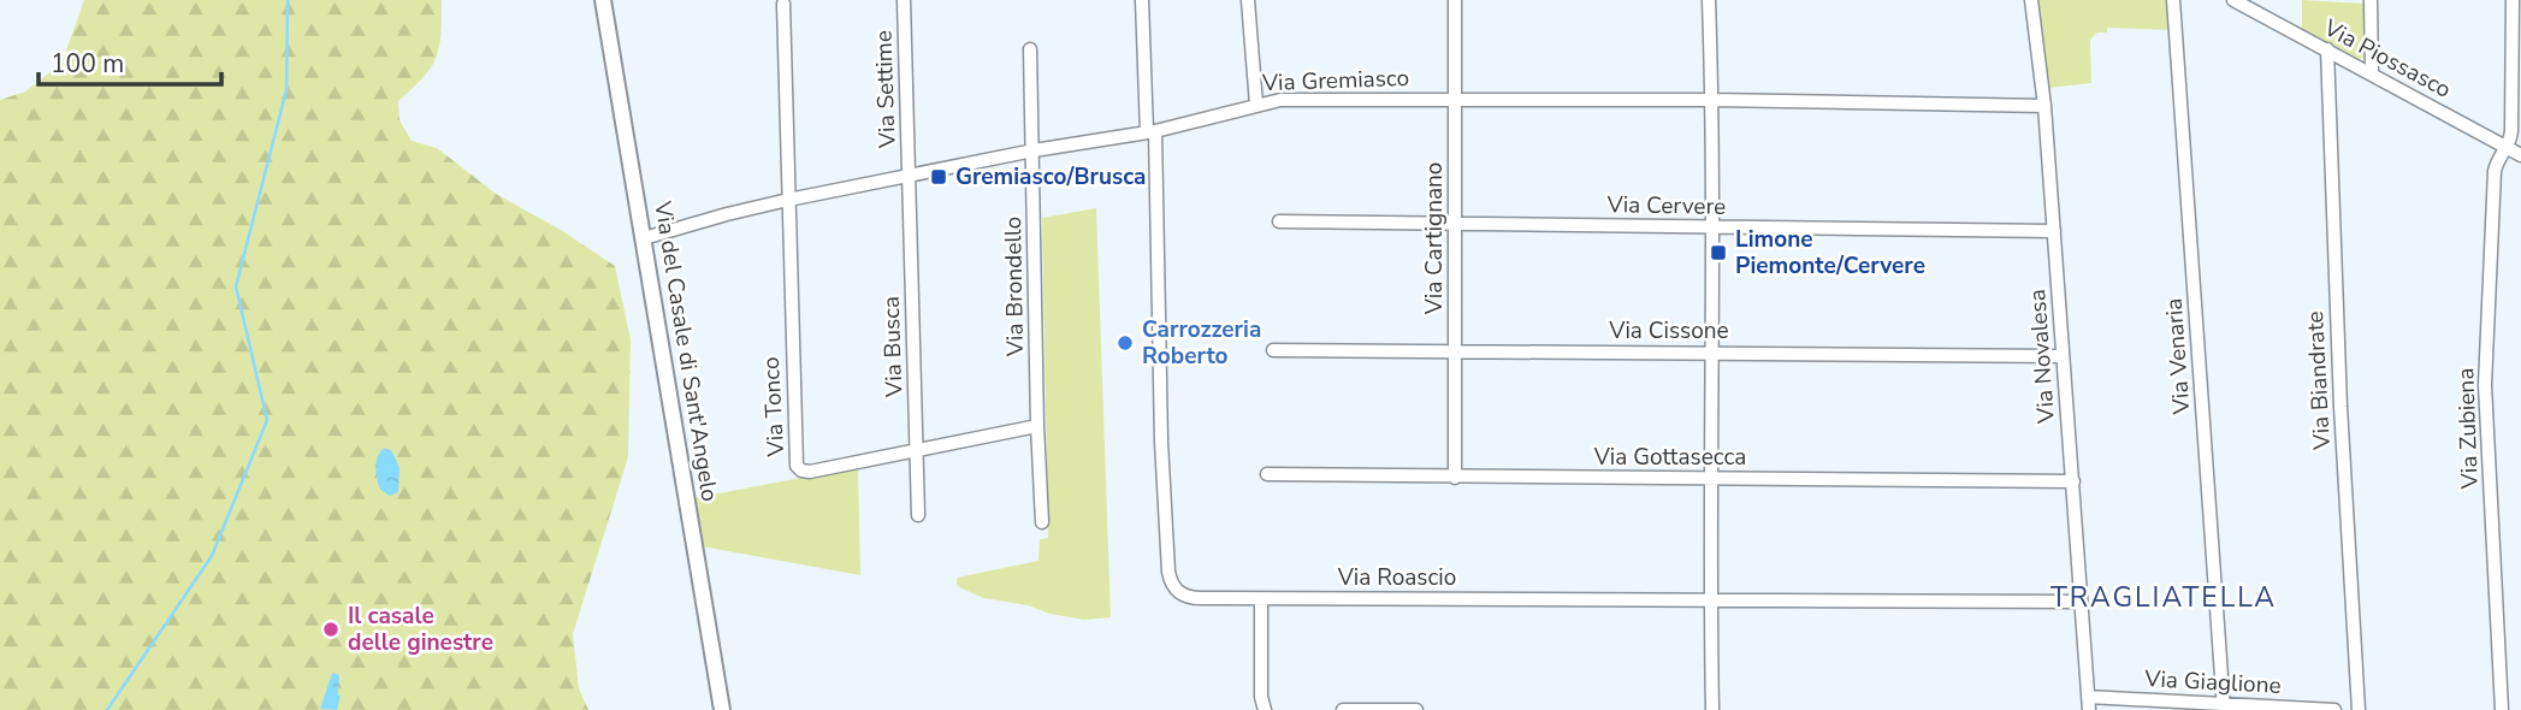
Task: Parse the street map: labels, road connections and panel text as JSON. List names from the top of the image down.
{
  "streets": {
    "main road": ["Via del Casale di Sant'Angelo"],
    "street": [
      "Via Piossasco",
      "Via Gremiasco",
      "Via Settime",
      "Via Cervere",
      "Via Cartignano",
      "Via Brondello",
      "Via Cissone",
      "Via Busca",
      "Via Novalesa",
      "Via Venaria",
      "Via Biandrate",
      "Via Tonco",
      "Via Zubiena",
      "Via Gottasecca",
      "Via Roascio",
      "Via Giaglione"
    ]
  },
  "crossings": [
    ["Via Piossasco", "Via Biandrate"],
    ["Via Piossasco", "Via Zubiena"],
    ["Via Gremiasco", "Via Settime"],
    ["Via Gremiasco", "Via Cartignano"],
    ["Via Gremiasco", "Via Brondello"],
    ["Via Gremiasco", "Via Busca"],
    ["Via Gremiasco", "Via del Casale di Sant'Angelo"],
    ["Via Gremiasco", "Via Novalesa"],
    ["Via Gremiasco", "Via Tonco"],
    ["Via Gremiasco", "Via Roascio"],
    ["Via Settime", "Via Busca"],
    ["Via Cervere", "Via Cartignano"],
    ["Via Cervere", "Via Novalesa"],
    ["Via Cartignano", "Via Cissone"],
    ["Via Cartignano", "Via Gottasecca"],
    ["Via Brondello", "Via Tonco"],
    ["Via Cissone", "Via Novalesa"],
    ["Via Busca", "Via Tonco"],
    ["Via Novalesa", "Via Gottasecca"],
    ["Via Novalesa", "Via Roascio"],
    ["Via Novalesa", "Via Giaglione"],
    ["Via Venaria", "Via Giaglione"]
  ],
  "districts": ["TRAGLIATELLA"],
  "places": {
    "transit": ["Gremiasco/Brusca", "Limone Piemonte/Cervere"],
    "other": ["Carrozzeria Roberto", "Il casale delle ginestre"]
  },
  "scale_bar": "100 m"
}
